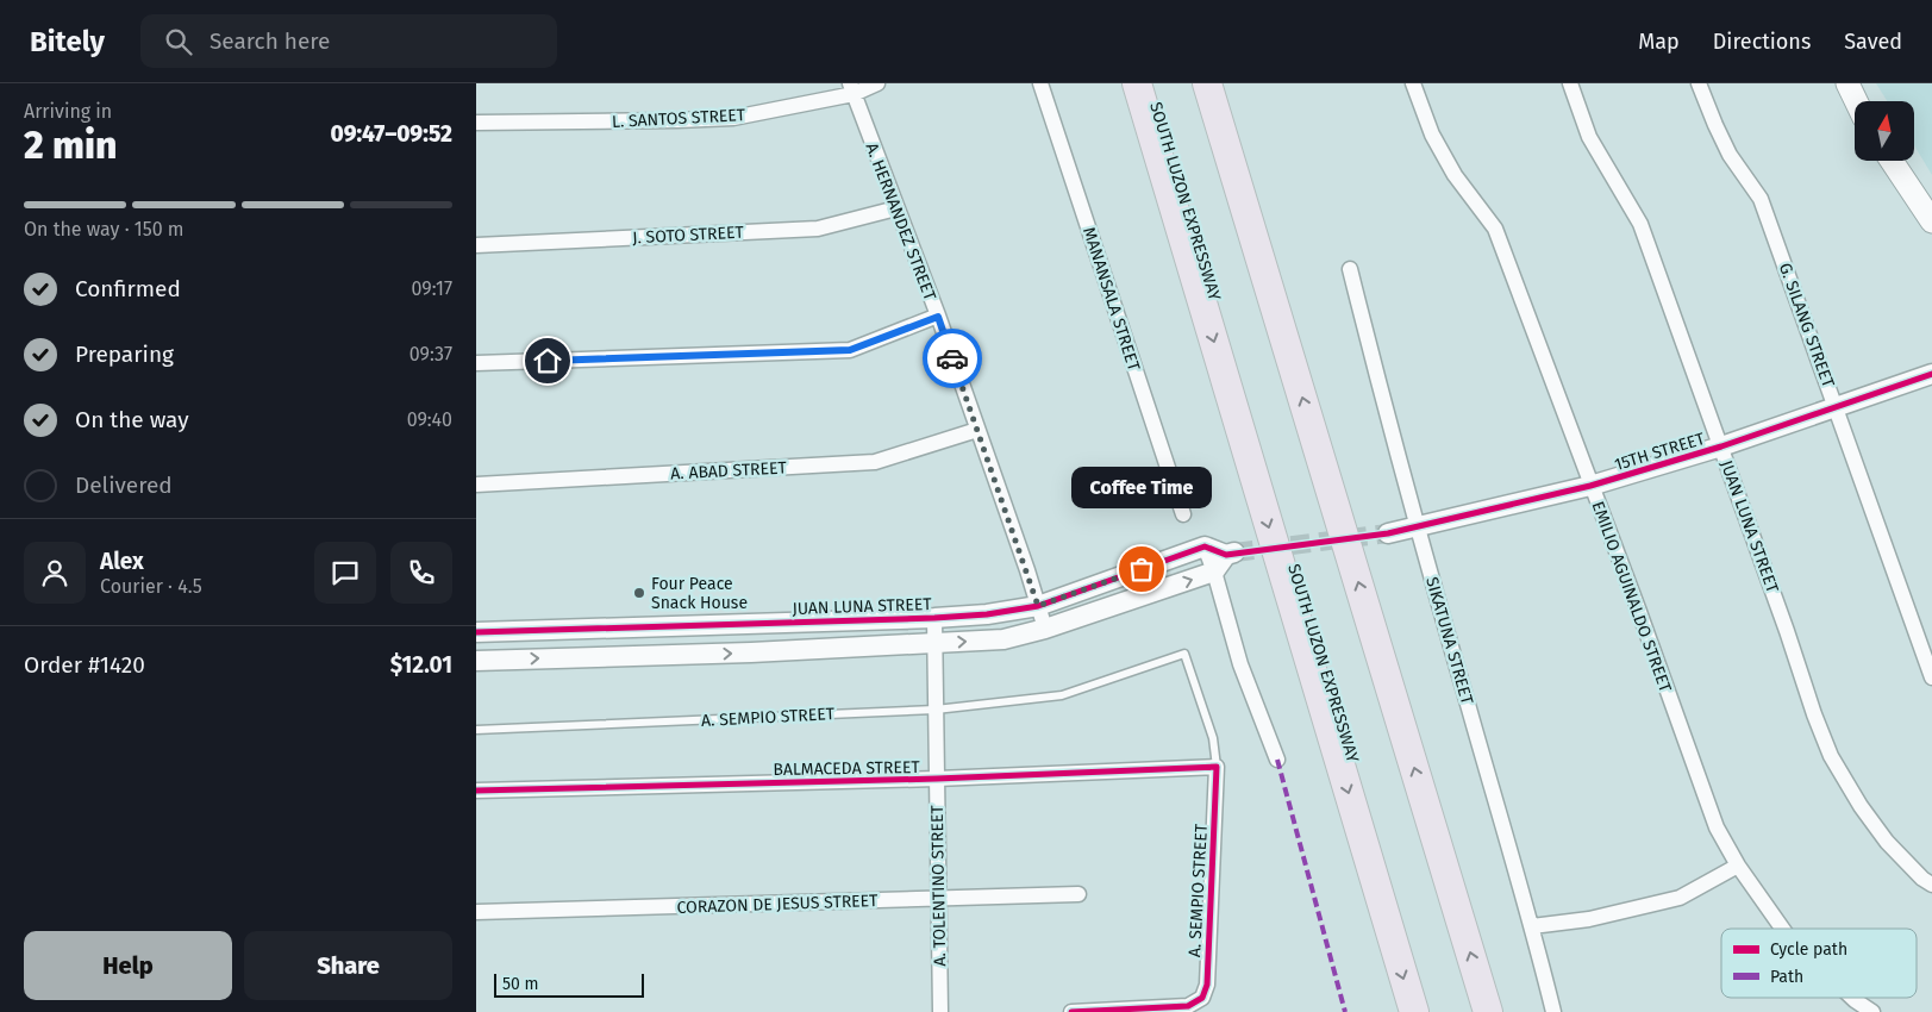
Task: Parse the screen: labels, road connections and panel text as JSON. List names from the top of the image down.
{
  "streets": {
    "highway": ["SOUTH LUZON EXPRESSWAY"],
    "street": [
      "L. SANTOS STREET",
      "A. HERNANDEZ STREET",
      "J. SOTO STREET",
      "MANANSALA STREET",
      "G. SILANG STREET",
      "15TH STREET",
      "A. ABAD STREET",
      "JUAN LUNA STREET",
      "EMILIO AGUINALDO STREET",
      "SIKATUNA STREET",
      "A. SEMPIO STREET",
      "BALMACEDA STREET",
      "A. TOLENTINO STREET",
      "CORAZON DE JESUS STREET"
    ]
  },
  "crossings": [
    ["L. SANTOS STREET", "A. HERNANDEZ STREET"],
    ["A. HERNANDEZ STREET", "J. SOTO STREET"],
    ["A. HERNANDEZ STREET", "A. ABAD STREET"],
    ["A. HERNANDEZ STREET", "JUAN LUNA STREET"],
    ["G. SILANG STREET", "15TH STREET"],
    ["15TH STREET", "JUAN LUNA STREET"],
    ["15TH STREET", "EMILIO AGUINALDO STREET"],
    ["15TH STREET", "SIKATUNA STREET"],
    ["JUAN LUNA STREET", "A. TOLENTINO STREET"],
    ["A. SEMPIO STREET", "BALMACEDA STREET"],
    ["A. SEMPIO STREET", "A. TOLENTINO STREET"],
    ["BALMACEDA STREET", "A. TOLENTINO STREET"],
    ["A. TOLENTINO STREET", "CORAZON DE JESUS STREET"]
  ],
  "places": ["Coffee Time", "Four Peace Snack House"],
  "legend": ["Cycle path", "Path"],
  "scale_bar": "50 m",
  "north": "top",
  "page": {
    "header": "Bitely",
    "search": "Search here",
    "nav": ["Map", "Directions", "Saved"],
    "heading": ["2 min", "Arriving in", "09:47–09:52"],
    "panel": [
      "Alex",
      "Courier · 4.5",
      "Order #1420",
      "$12.01"
    ],
    "bar": "On the way · 150 m",
    "list": [
      ["Confirmed", "09:17"],
      ["Preparing", "09:37"],
      ["On the way", "09:40"],
      "Delivered"
    ],
    "bubble": "Coffee Time",
    "buttons": ["Help", "Share"],
    "scale": "50 m"
  }
}
